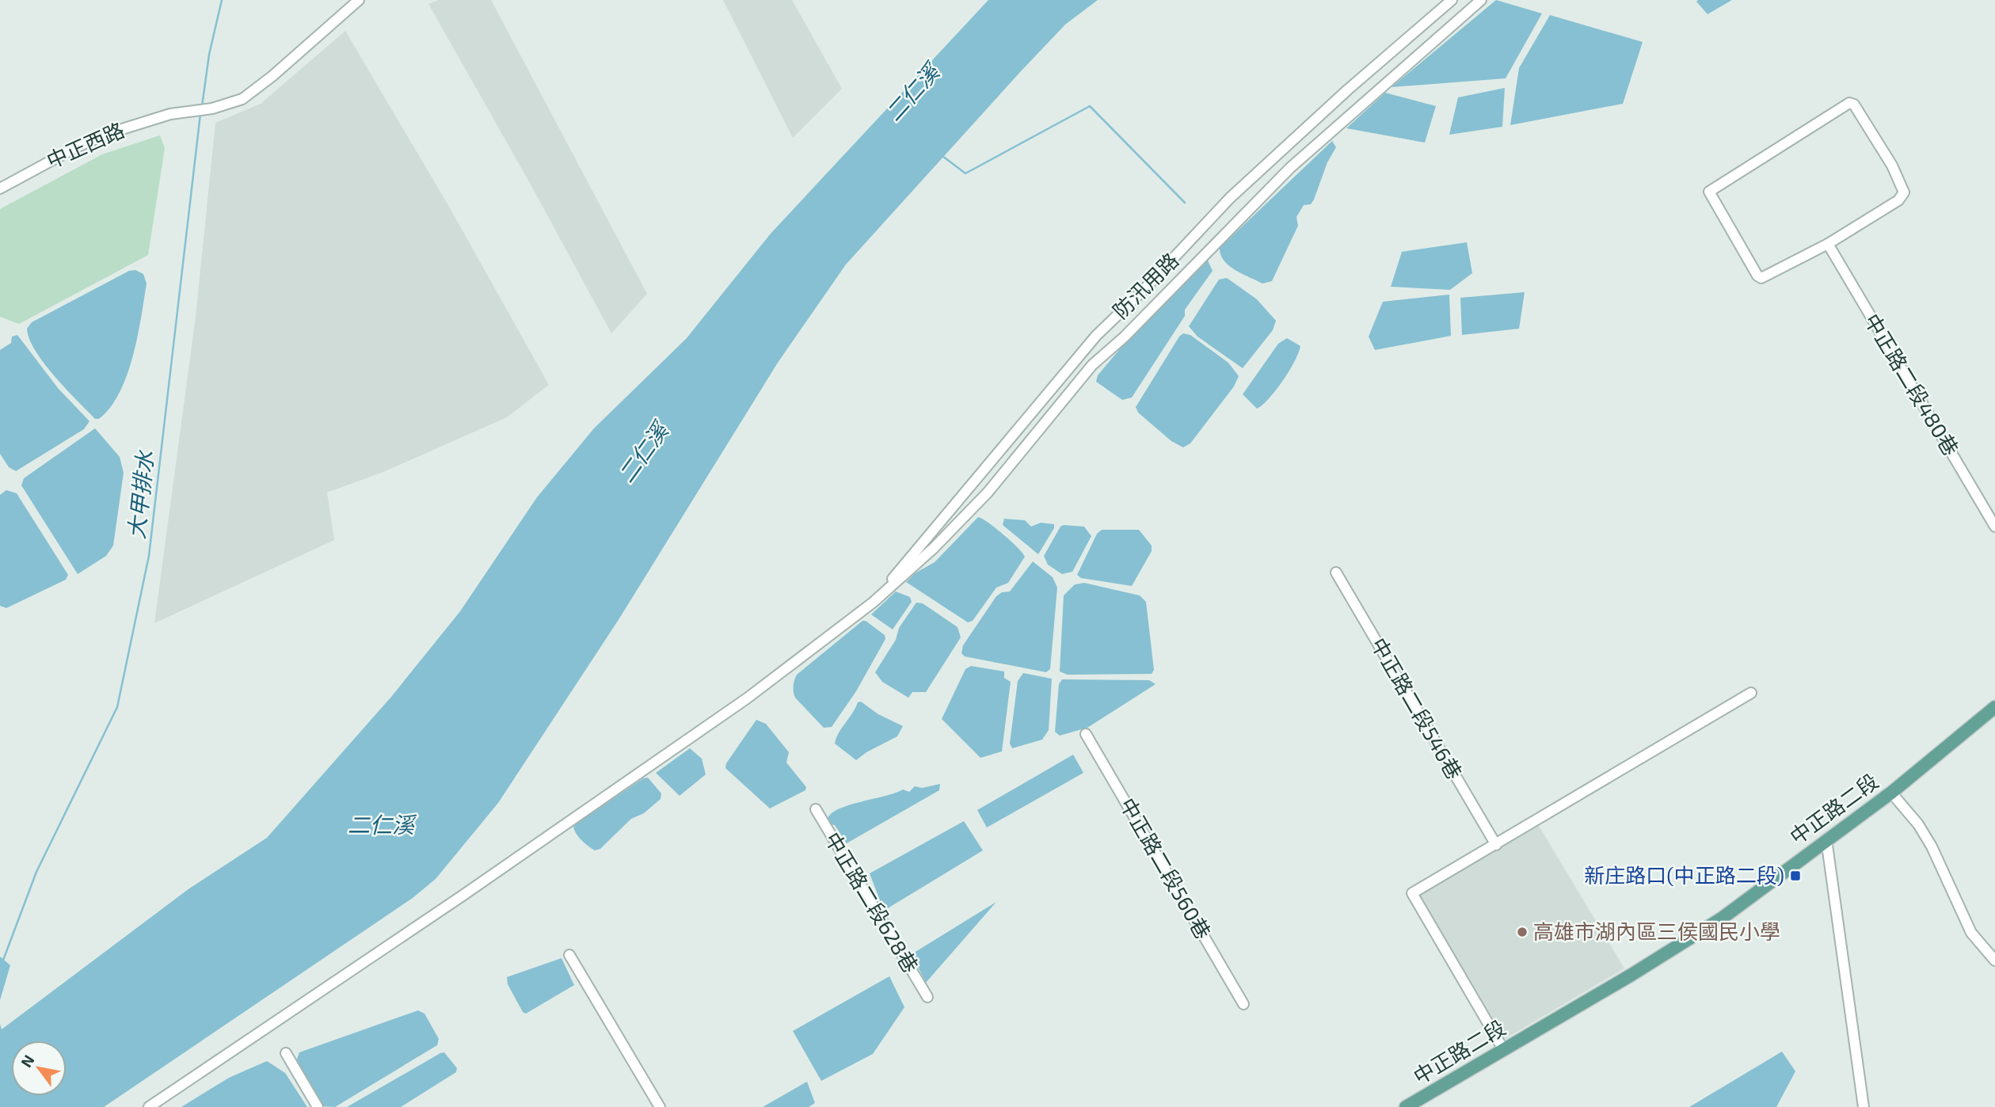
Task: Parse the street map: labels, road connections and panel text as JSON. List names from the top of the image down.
{
  "streets": {
    "main road": ["中正路二段"],
    "street": [
      "中正西路",
      "防汛用路",
      "中正路二段480巷",
      "中正路二段546巷",
      "中正路二段560巷",
      "中正路二段628巷"
    ]
  },
  "water": ["二仁溪", "大甲排水"],
  "places": {
    "transit": ["新庄路口(中正路二段)"],
    "other": ["高雄市湖內區三侯國民小學"]
  },
  "north": "top left"
}
